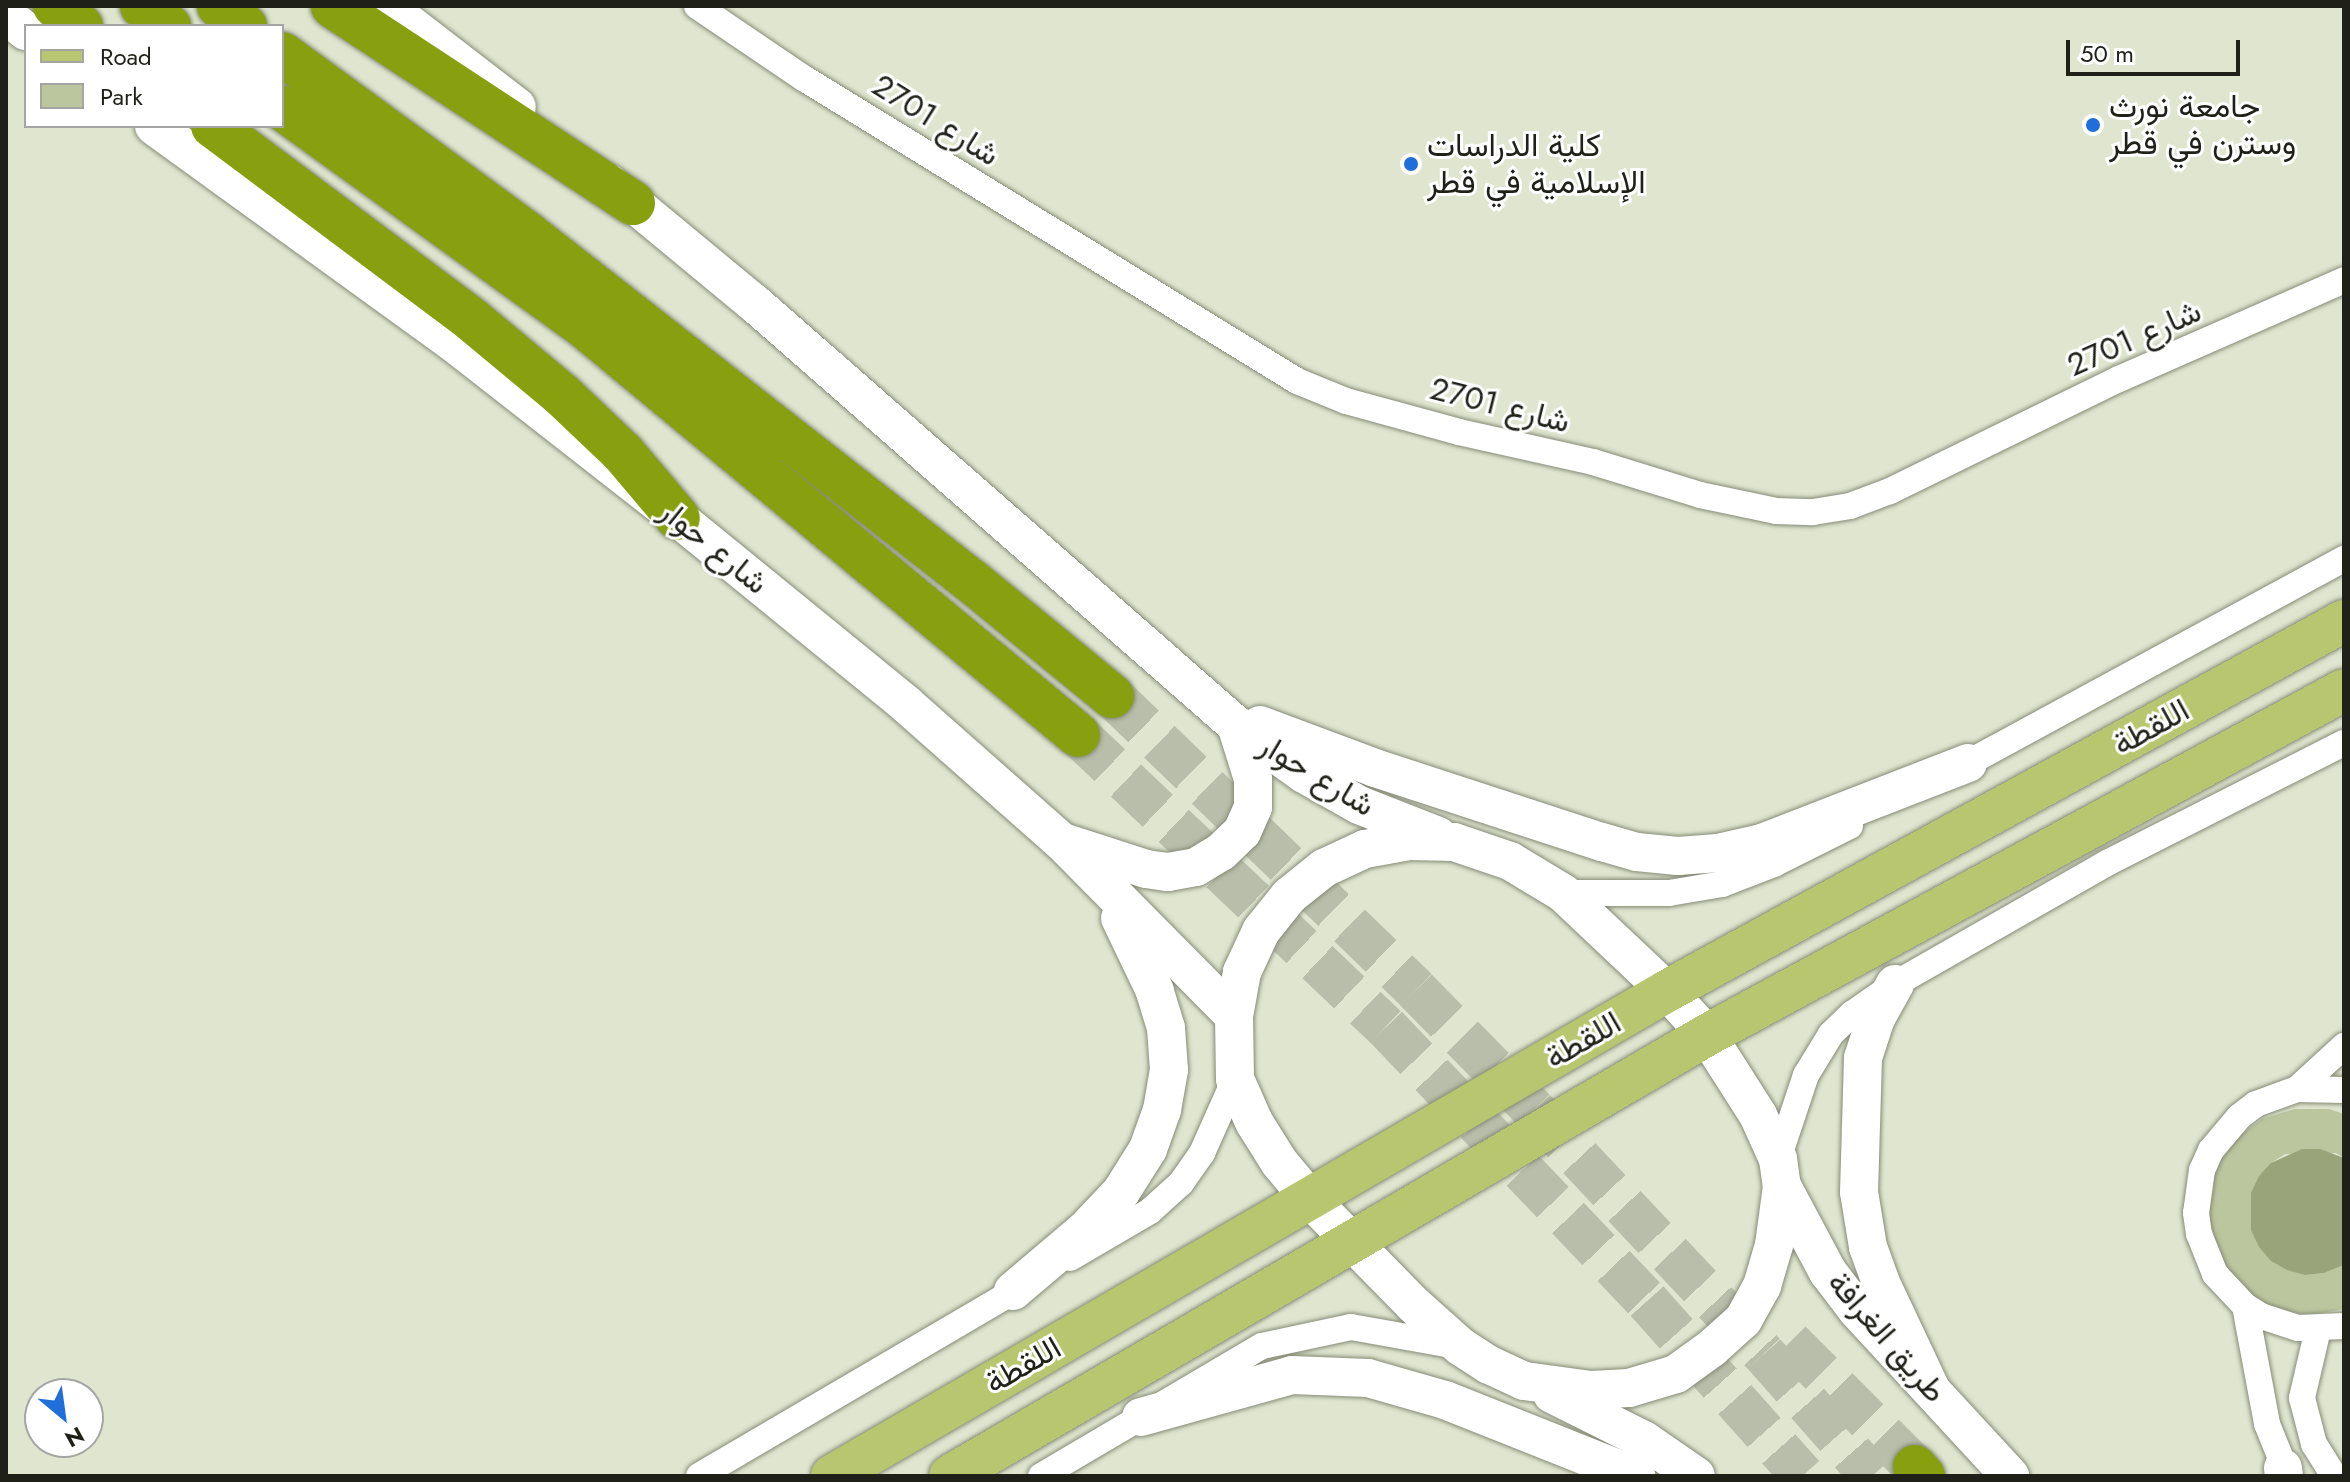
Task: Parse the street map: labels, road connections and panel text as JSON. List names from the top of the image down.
{
  "streets": {
    "main road": ["شارع حوار", "اللقطة", "طريق الغرافة"],
    "street": ["شارع 2701"]
  },
  "crossings": [
    ["شارع حوار", "طريق الغرافة"],
    ["اللقطة", "طريق الغرافة"]
  ],
  "places": ["جامعة نورث وسترن في قطر", "كلية الدراسات الإسلامية في قطر"],
  "legend": ["Road", "Park"],
  "scale_bar": "50 m",
  "north": "bottom right"
}
